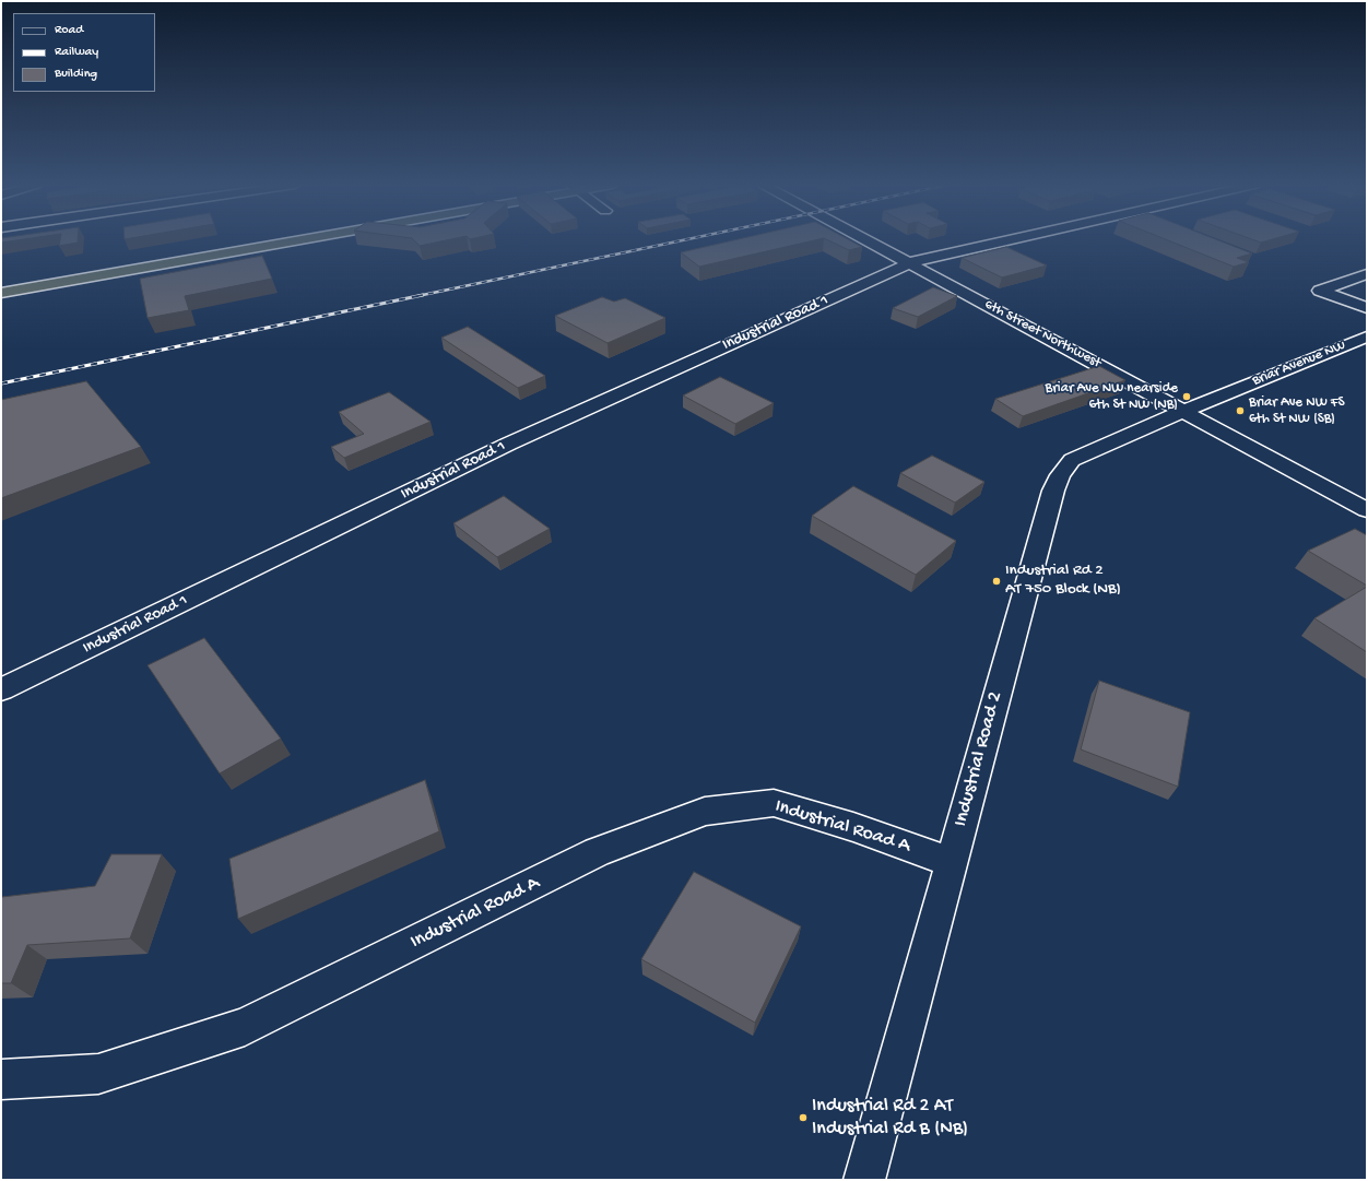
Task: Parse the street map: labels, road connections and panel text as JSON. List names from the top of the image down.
{
  "streets": {
    "street": [
      "Industrial Road 1",
      "6th Street Northwest",
      "Briar Avenue NW",
      "Industrial Road 2",
      "Industrial Road A"
    ]
  },
  "crossings": [
    ["Industrial Road 1", "6th Street Northwest"],
    ["6th Street Northwest", "Briar Avenue NW"],
    ["6th Street Northwest", "Industrial Road 2"],
    ["Briar Avenue NW", "Industrial Road 2"],
    ["Industrial Road 2", "Industrial Road A"]
  ],
  "places": [
    "Briar Ave NW nearside 6th St NW (NB)",
    "Briar Ave NW FS 6th St NW (SB)",
    "Industrial Rd 2 AT 750 Block (NB)",
    "Industrial Rd 2 AT Industrial Rd B (NB)"
  ],
  "legend": ["Road", "Railway", "Building"]
}
